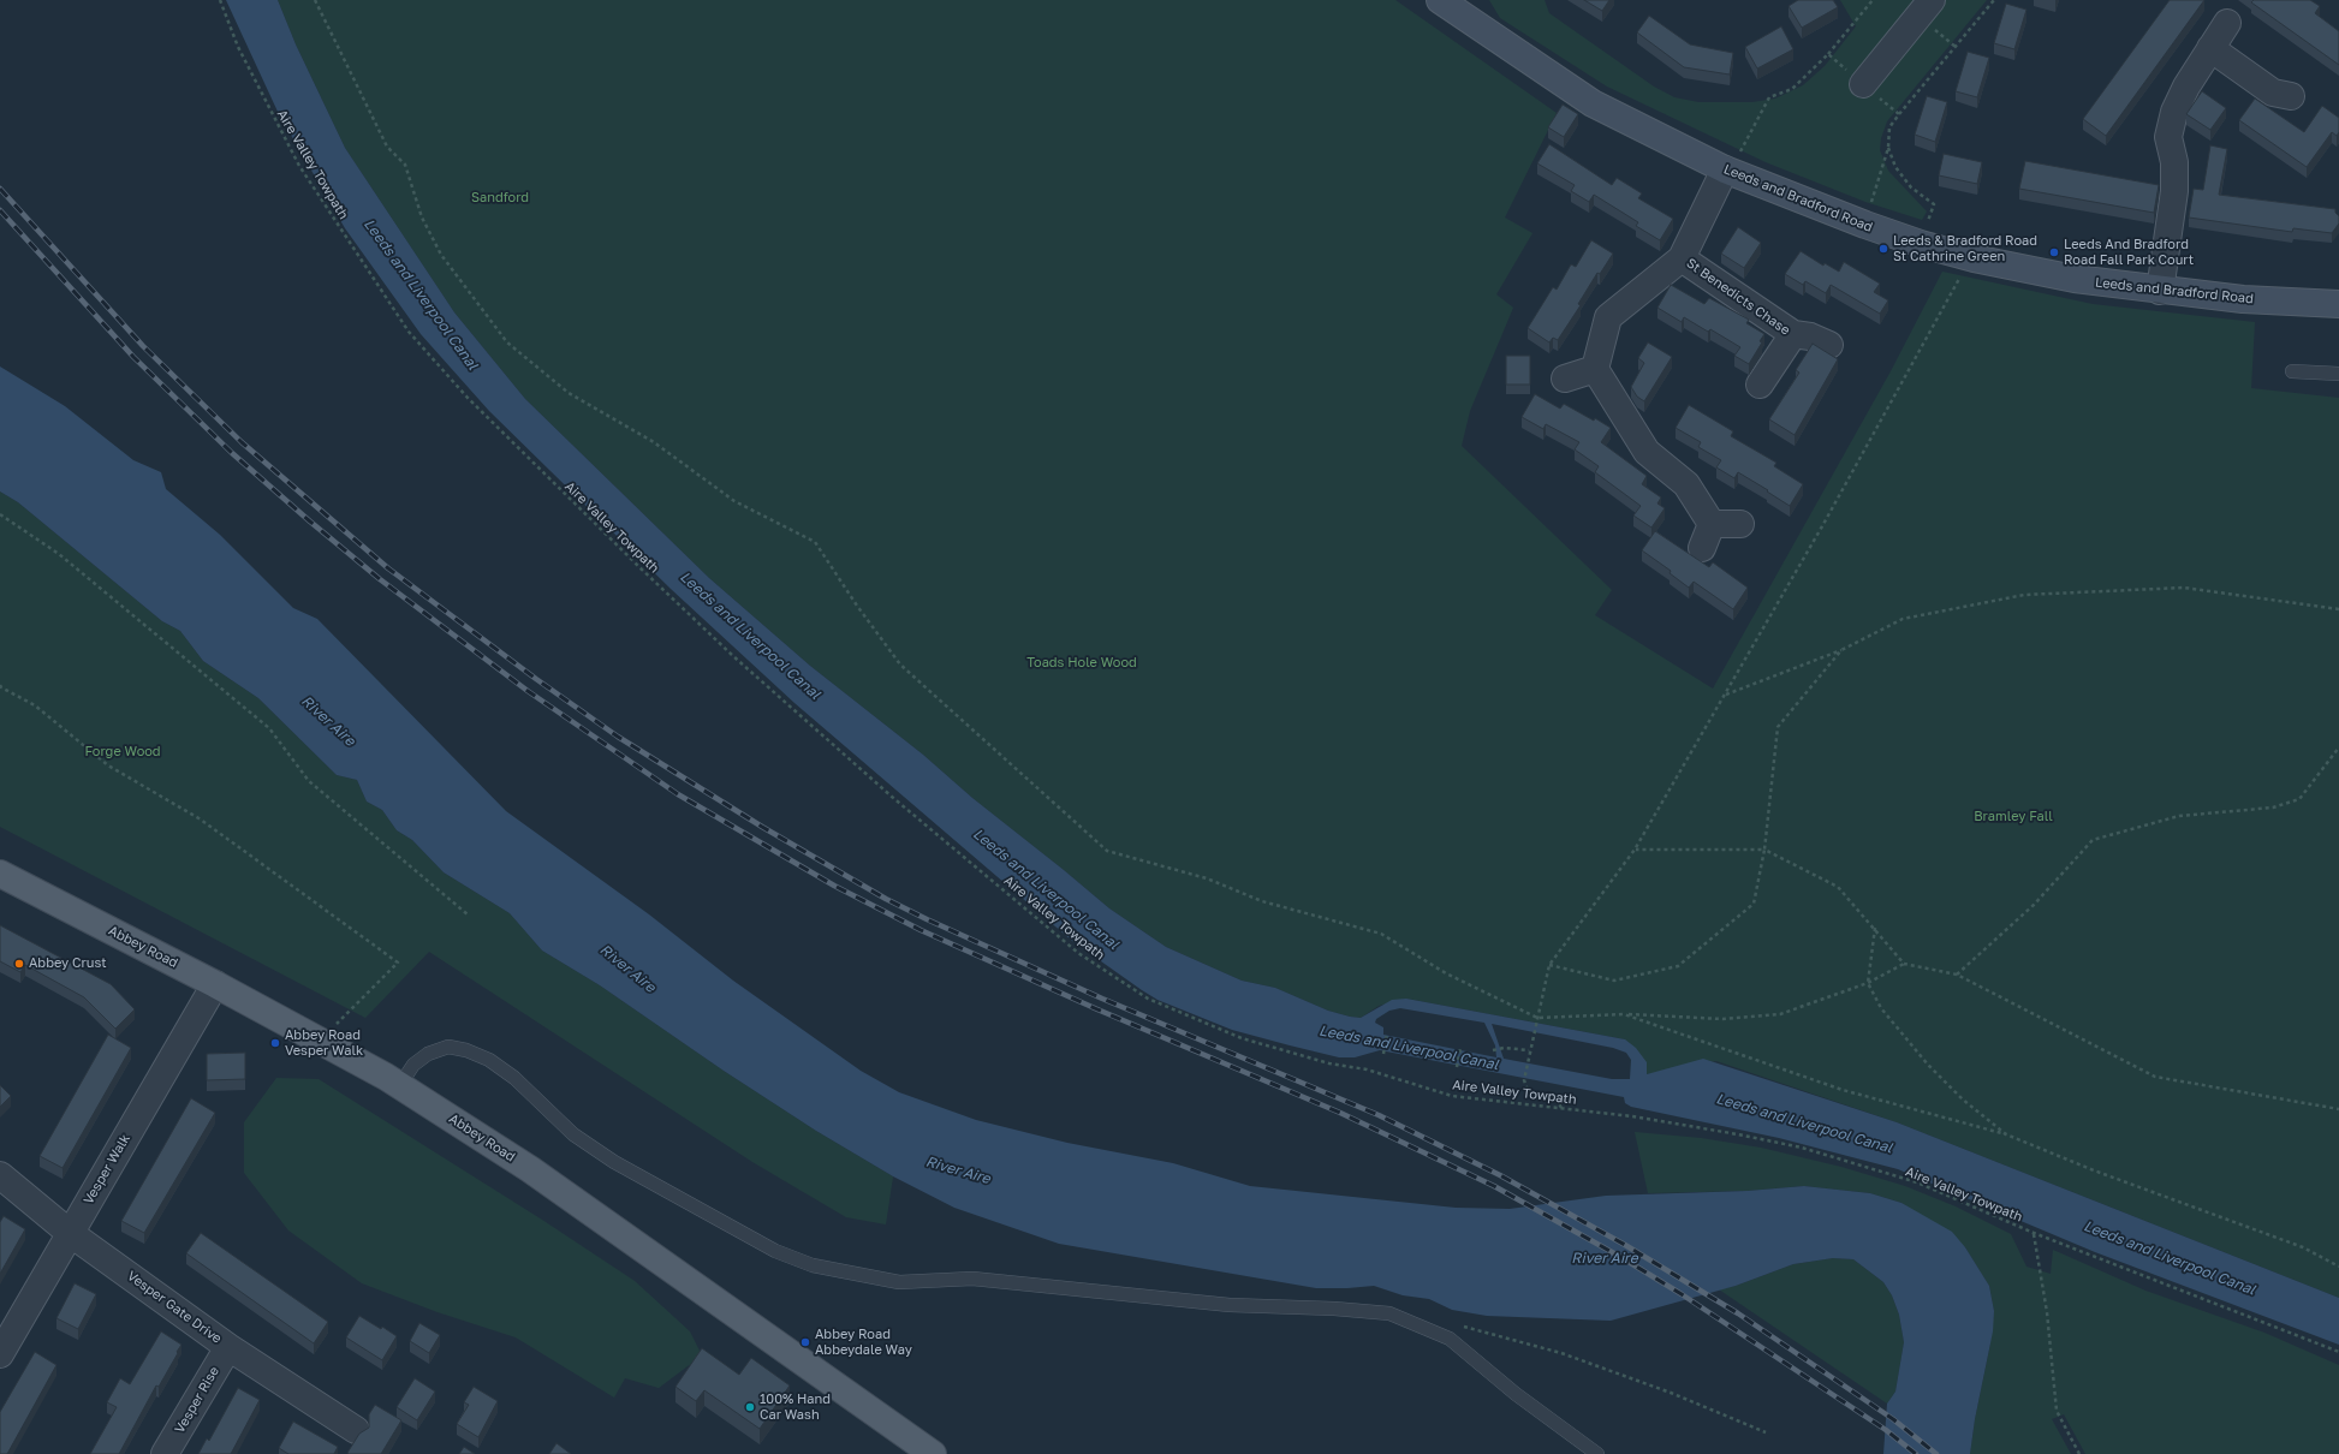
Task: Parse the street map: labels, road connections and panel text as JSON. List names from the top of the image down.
{
  "streets": {
    "main road": ["Leeds and Bradford Road", "Abbey Road"],
    "street": [
      "St Benedicts Chase",
      "Vesper Walk",
      "Vesper Gate Drive",
      "Vesper Rise"
    ],
    "path": ["Aire Valley Towpath"]
  },
  "crossings": [
    ["Abbey Road", "Vesper Walk"],
    ["Vesper Walk", "Vesper Gate Drive"],
    ["Vesper Gate Drive", "Vesper Rise"]
  ],
  "water": ["Leeds and Liverpool Canal", "River Aire"],
  "parks": [
    "Sandford",
    "Toads Hole Wood",
    "Forge Wood",
    "Bramley Fall"
  ],
  "places": [
    "Leeds & Bradford Road St Cathrine Green",
    "Leeds And Bradford Road Fall Park Court",
    "Abbey Crust",
    "Abbey Road Vesper Walk",
    "Abbey Road Abbeydale Way",
    "100% Hand Car Wash"
  ]
}
